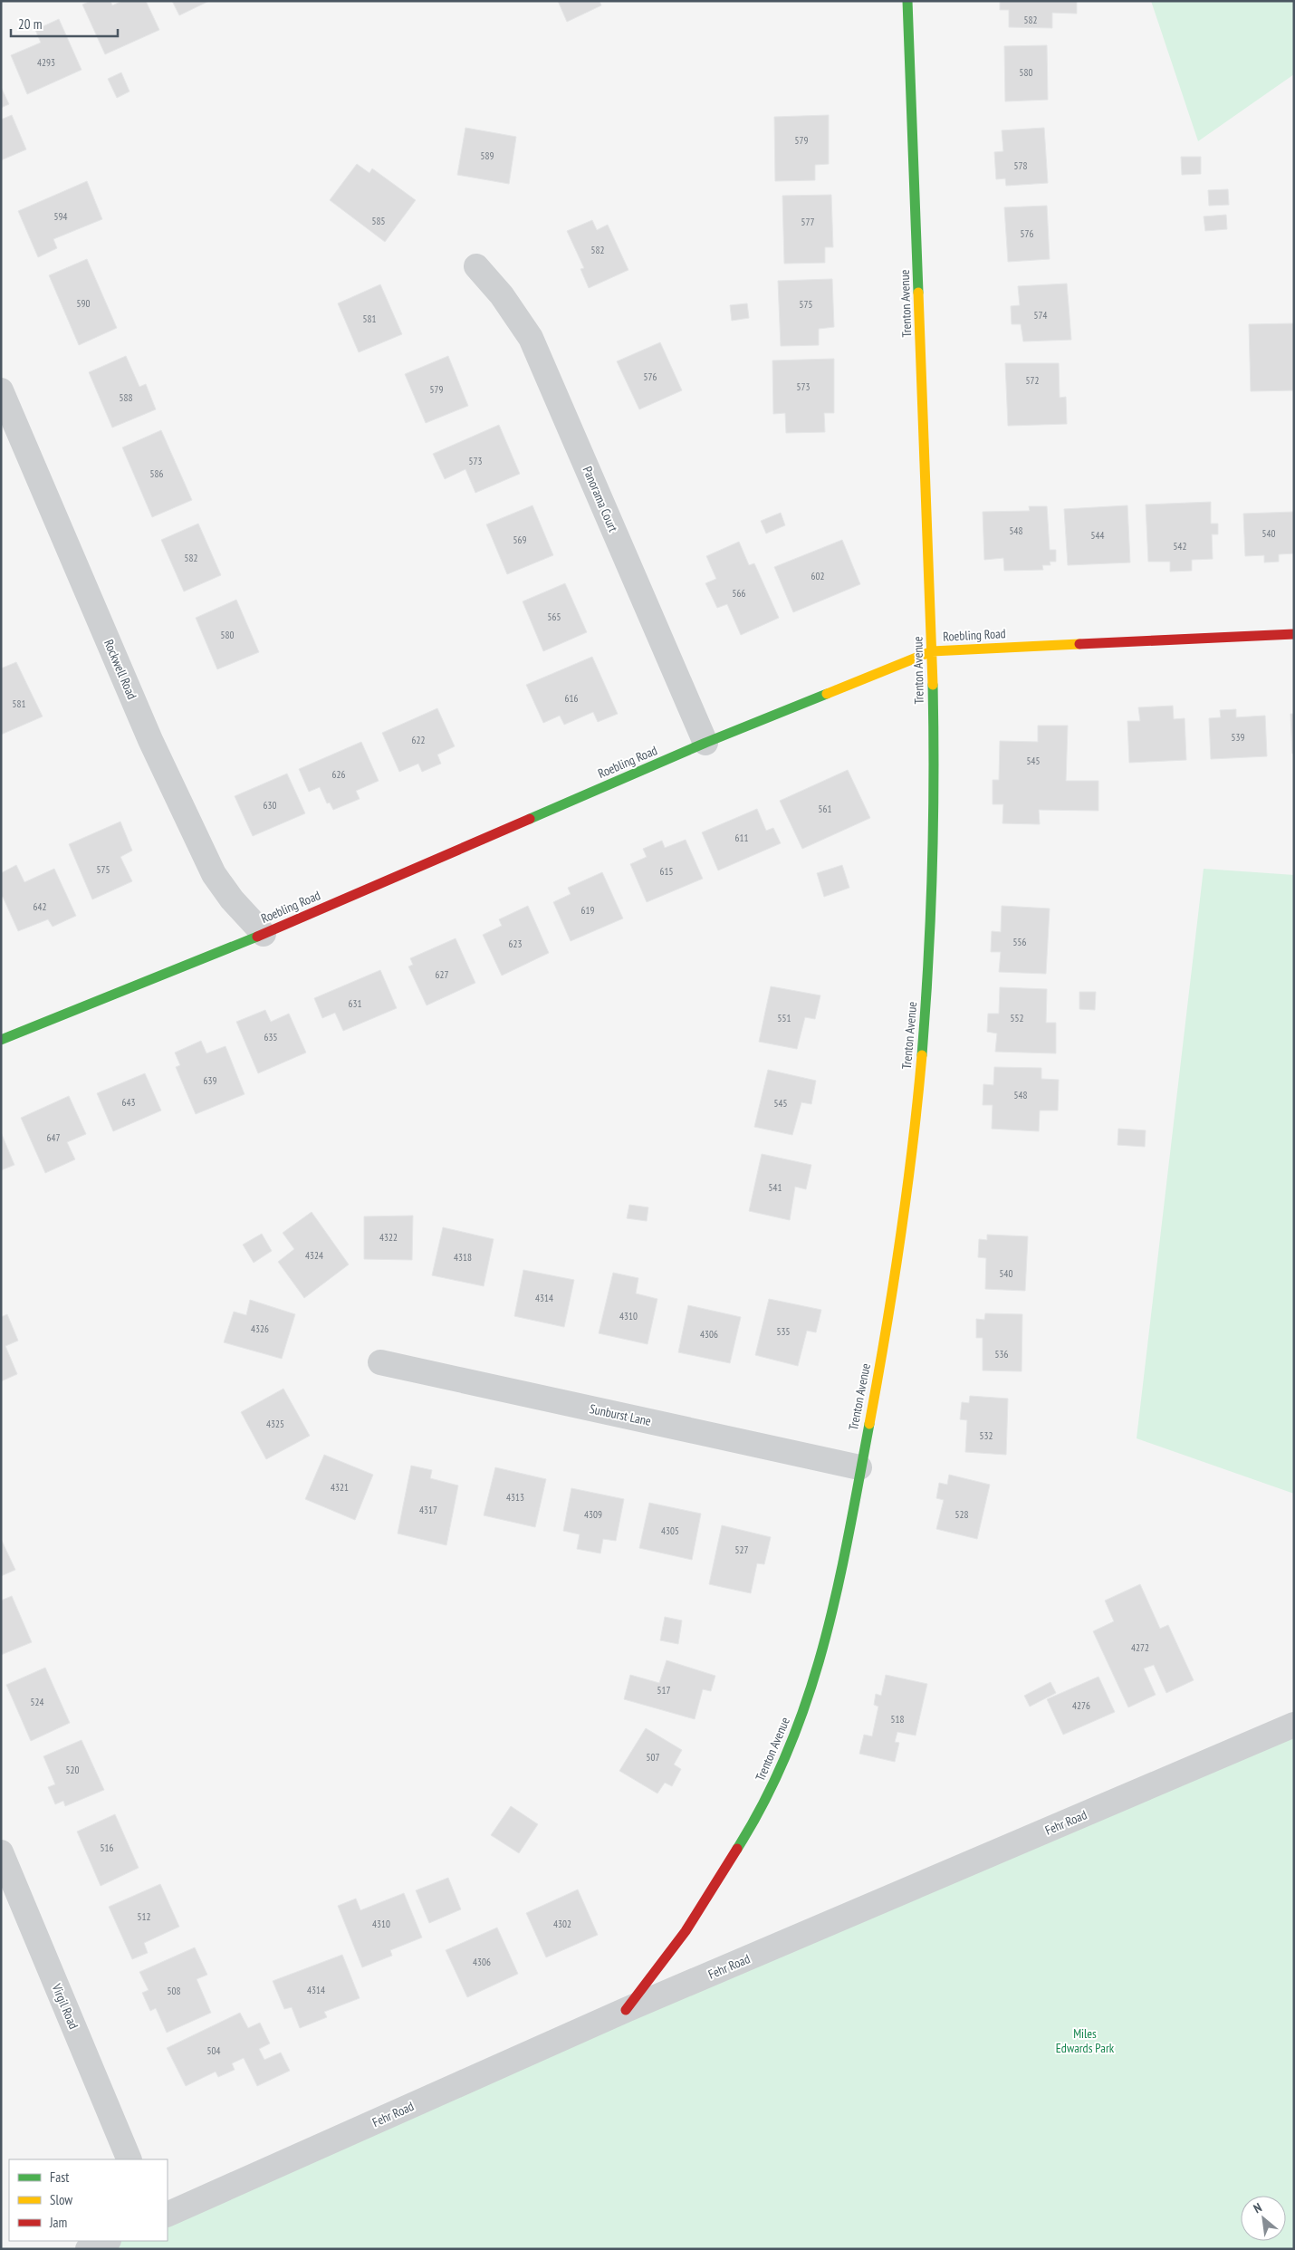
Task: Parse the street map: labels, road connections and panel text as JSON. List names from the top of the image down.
{
  "streets": {
    "street": [
      "Trenton Avenue",
      "Panorama Court",
      "Roebling Road",
      "Rockwell Road",
      "Sunburst Lane",
      "Fehr Road",
      "Virgil Road"
    ]
  },
  "crossings": [
    ["Trenton Avenue", "Roebling Road"],
    ["Trenton Avenue", "Sunburst Lane"],
    ["Trenton Avenue", "Fehr Road"],
    ["Panorama Court", "Roebling Road"],
    ["Roebling Road", "Rockwell Road"]
  ],
  "parks": ["Miles Edwards Park"],
  "house_numbers": [
    "582",
    "4293",
    "580",
    "579",
    "589",
    "578",
    "594",
    "585",
    "577",
    "576",
    "582",
    "590",
    "575",
    "574",
    "581",
    "576",
    "572",
    "573",
    "579",
    "588",
    "573",
    "586",
    "548",
    "540",
    "544",
    "569",
    "542",
    "582",
    "602",
    "566",
    "565",
    "580",
    "616",
    "581",
    "539",
    "622",
    "545",
    "626",
    "630",
    "561",
    "611",
    "575",
    "615",
    "642",
    "619",
    "556",
    "623",
    "627",
    "631",
    "551",
    "552",
    "635",
    "639",
    "548",
    "643",
    "545",
    "647",
    "541",
    "4322",
    "4324",
    "4318",
    "540",
    "4314",
    "4310",
    "4326",
    "535",
    "4306",
    "536",
    "4325",
    "532",
    "4321",
    "4313",
    "4317",
    "4309",
    "528",
    "4305",
    "527",
    "4272",
    "517",
    "524",
    "4276",
    "518",
    "507",
    "520",
    "516",
    "512",
    "4310",
    "4302",
    "4306",
    "4314",
    "508",
    "504"
  ],
  "legend": ["Fast", "Slow", "Jam"],
  "scale_bar": "20 m",
  "north": "top left"
}
